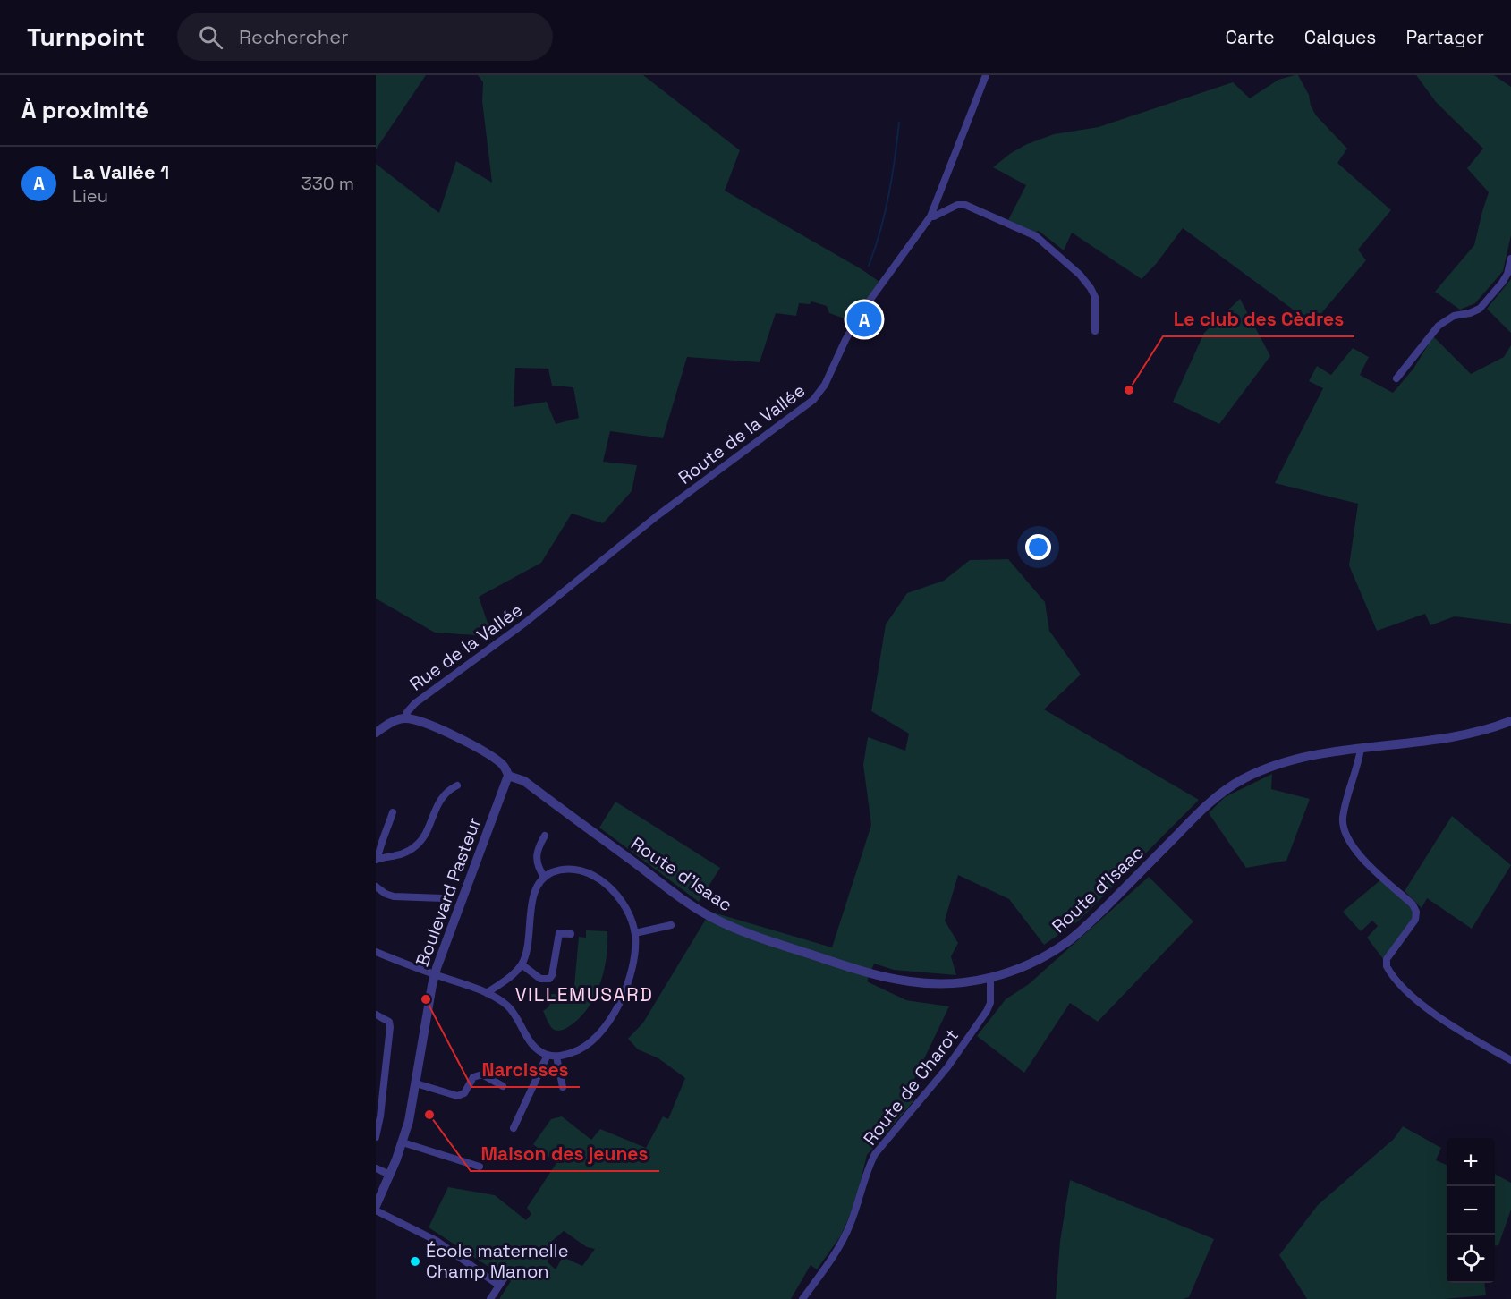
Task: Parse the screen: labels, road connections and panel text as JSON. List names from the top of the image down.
{
  "streets": {
    "street": [
      "Route de la Vallée",
      "Rue de la Vallée",
      "Route d'Isaac",
      "Boulevard Pasteur",
      "Route de Charot"
    ]
  },
  "crossings": [
    ["Route de la Vallée", "Rue de la Vallée"],
    ["Route d'Isaac", "Boulevard Pasteur"],
    ["Route d'Isaac", "Route de Charot"]
  ],
  "districts": ["VILLEMUSARD"],
  "places": [
    "Le club des Cèdres",
    "Narcisses",
    "Maison des jeunes",
    "École maternelle Champ Manon"
  ],
  "page": {
    "header": "Turnpoint",
    "search": "Rechercher",
    "nav": ["Carte", "Calques", "Partager"],
    "heading": "À proximité",
    "list": [
      {
        "mark": "A",
        "name": "La Vallée 1",
        "note": "Lieu",
        "value": "330 m"
      }
    ],
    "pins": "A",
    "map_buttons": ["+", "−"]
  }
}
